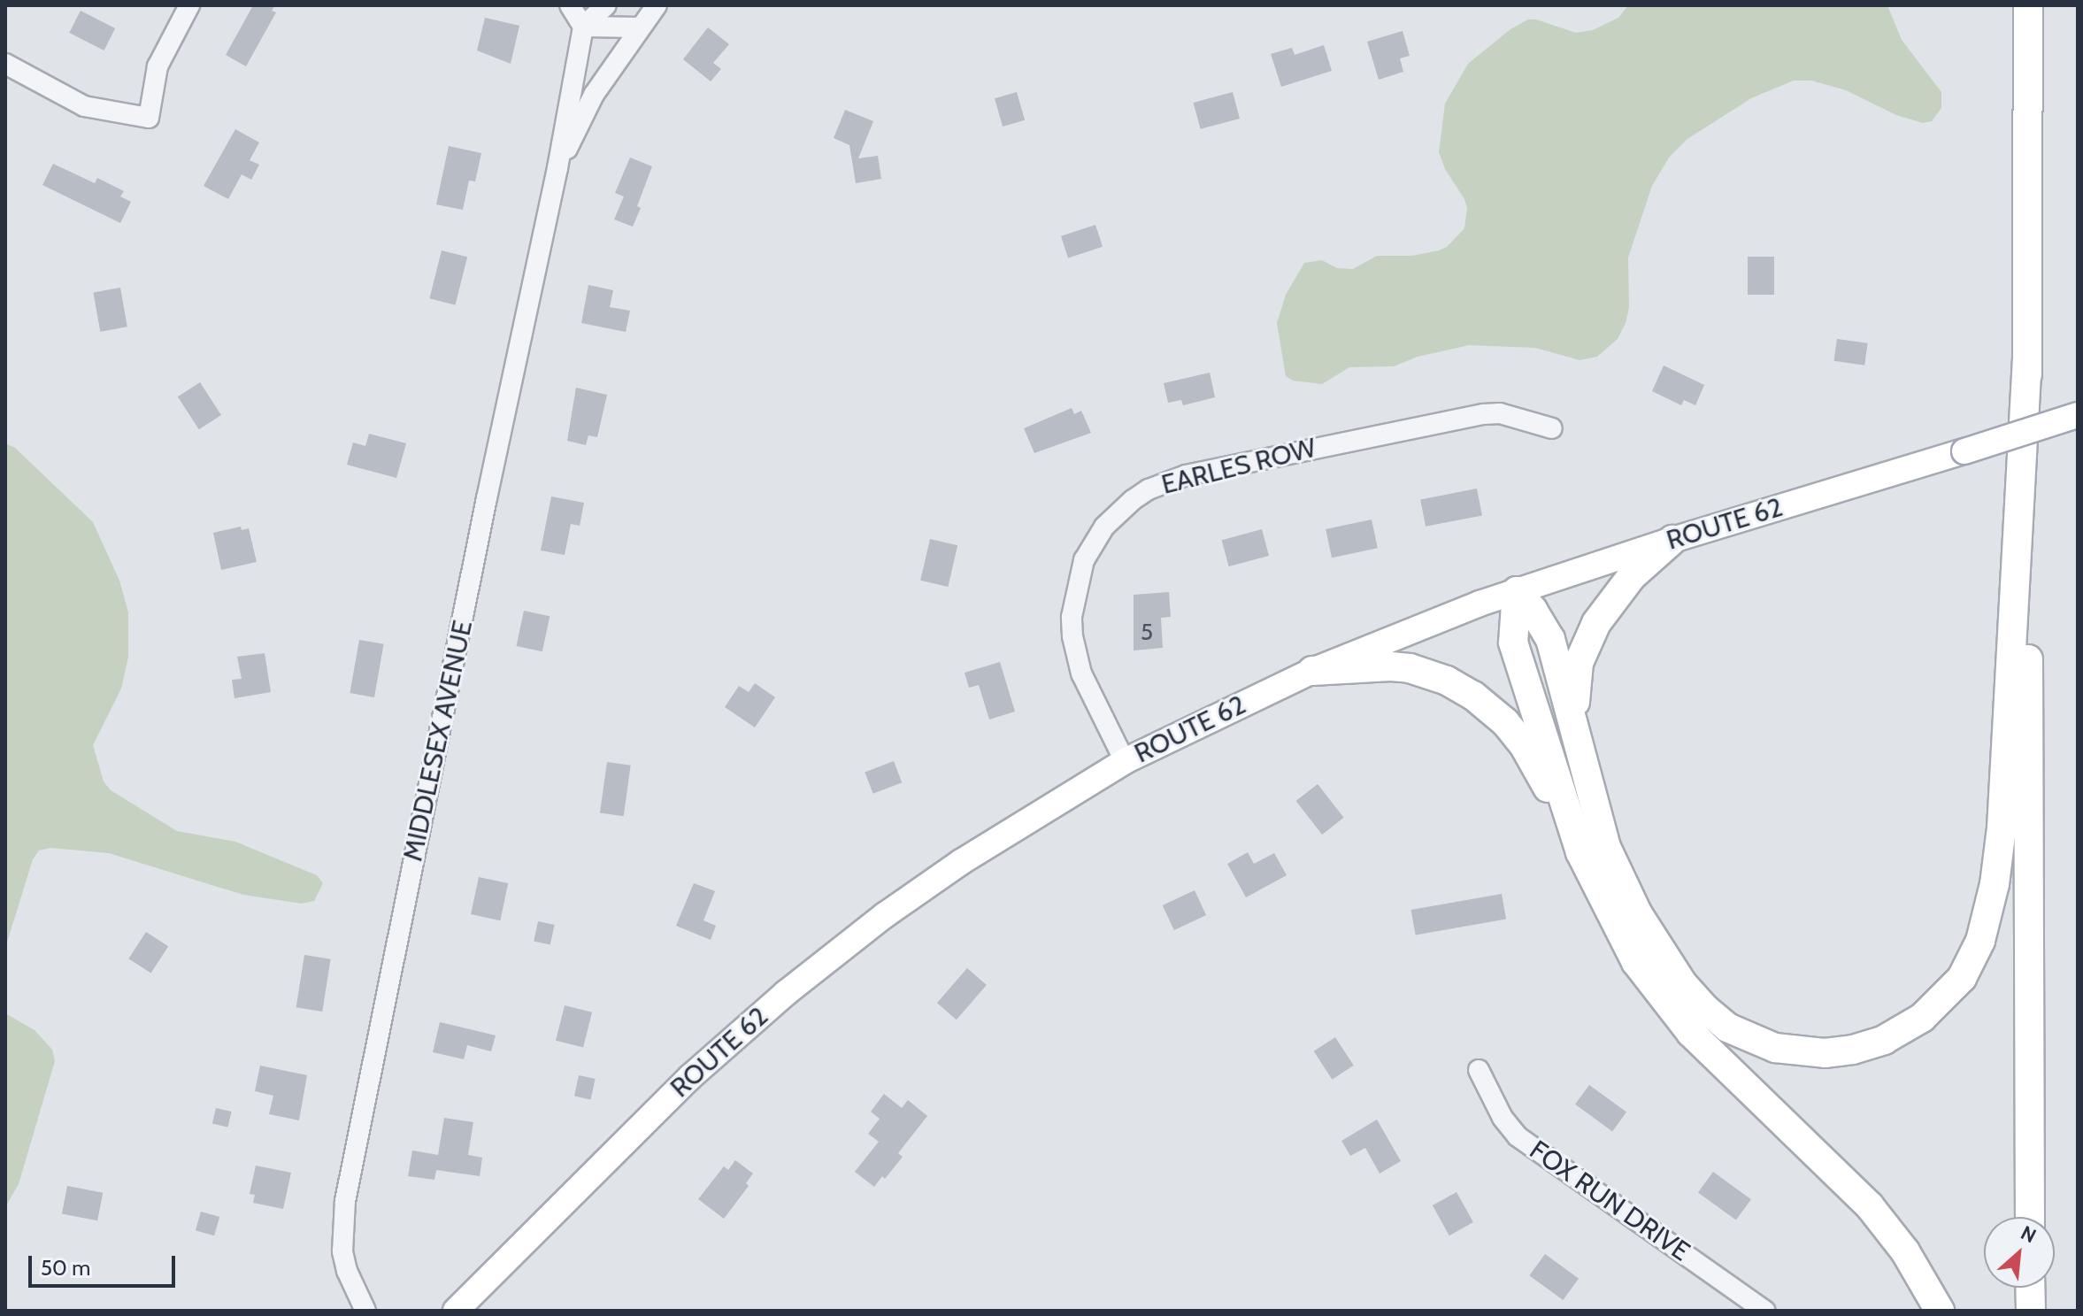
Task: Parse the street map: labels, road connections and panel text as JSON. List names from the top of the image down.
{
  "streets": {
    "main road": ["ROUTE 62"],
    "street": ["EARLES ROW", "MIDDLESEX AVENUE", "FOX RUN DRIVE"]
  },
  "crossings": [
    ["EARLES ROW", "ROUTE 62"]
  ],
  "house_numbers": ["5"],
  "scale_bar": "50 m",
  "north": "top right"
}
